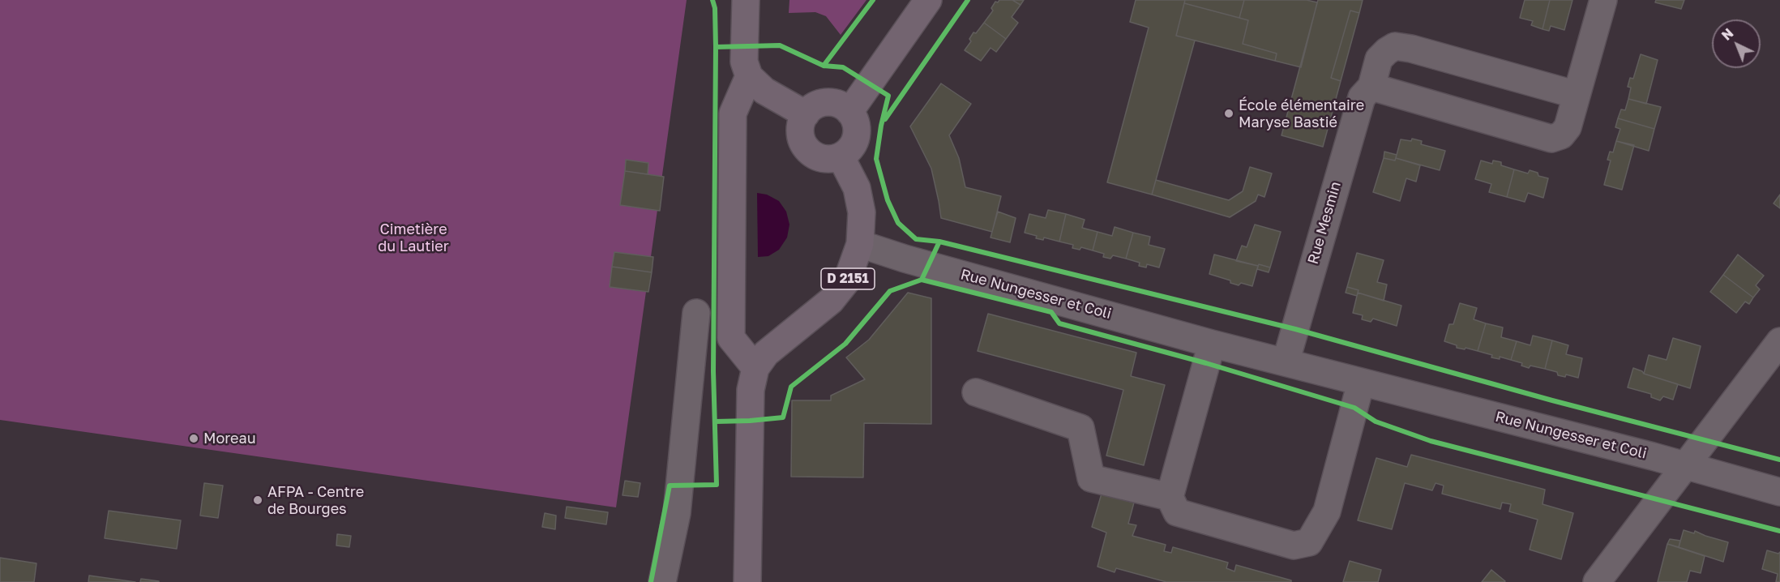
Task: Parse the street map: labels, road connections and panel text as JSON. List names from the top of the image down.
{
  "streets": {
    "main road": ["D 2151"],
    "street": ["Rue Mesmin", "Rue Nungesser et Coli"]
  },
  "crossings": [
    ["Rue Mesmin", "Rue Nungesser et Coli"],
    ["D 2151", "Rue Nungesser et Coli"]
  ],
  "parks": ["Cimetière du Lautier"],
  "places": ["École élémentaire Maryse Bastié", "Moreau", "AFPA - Centre de Bourges"],
  "north": "top left"
}
